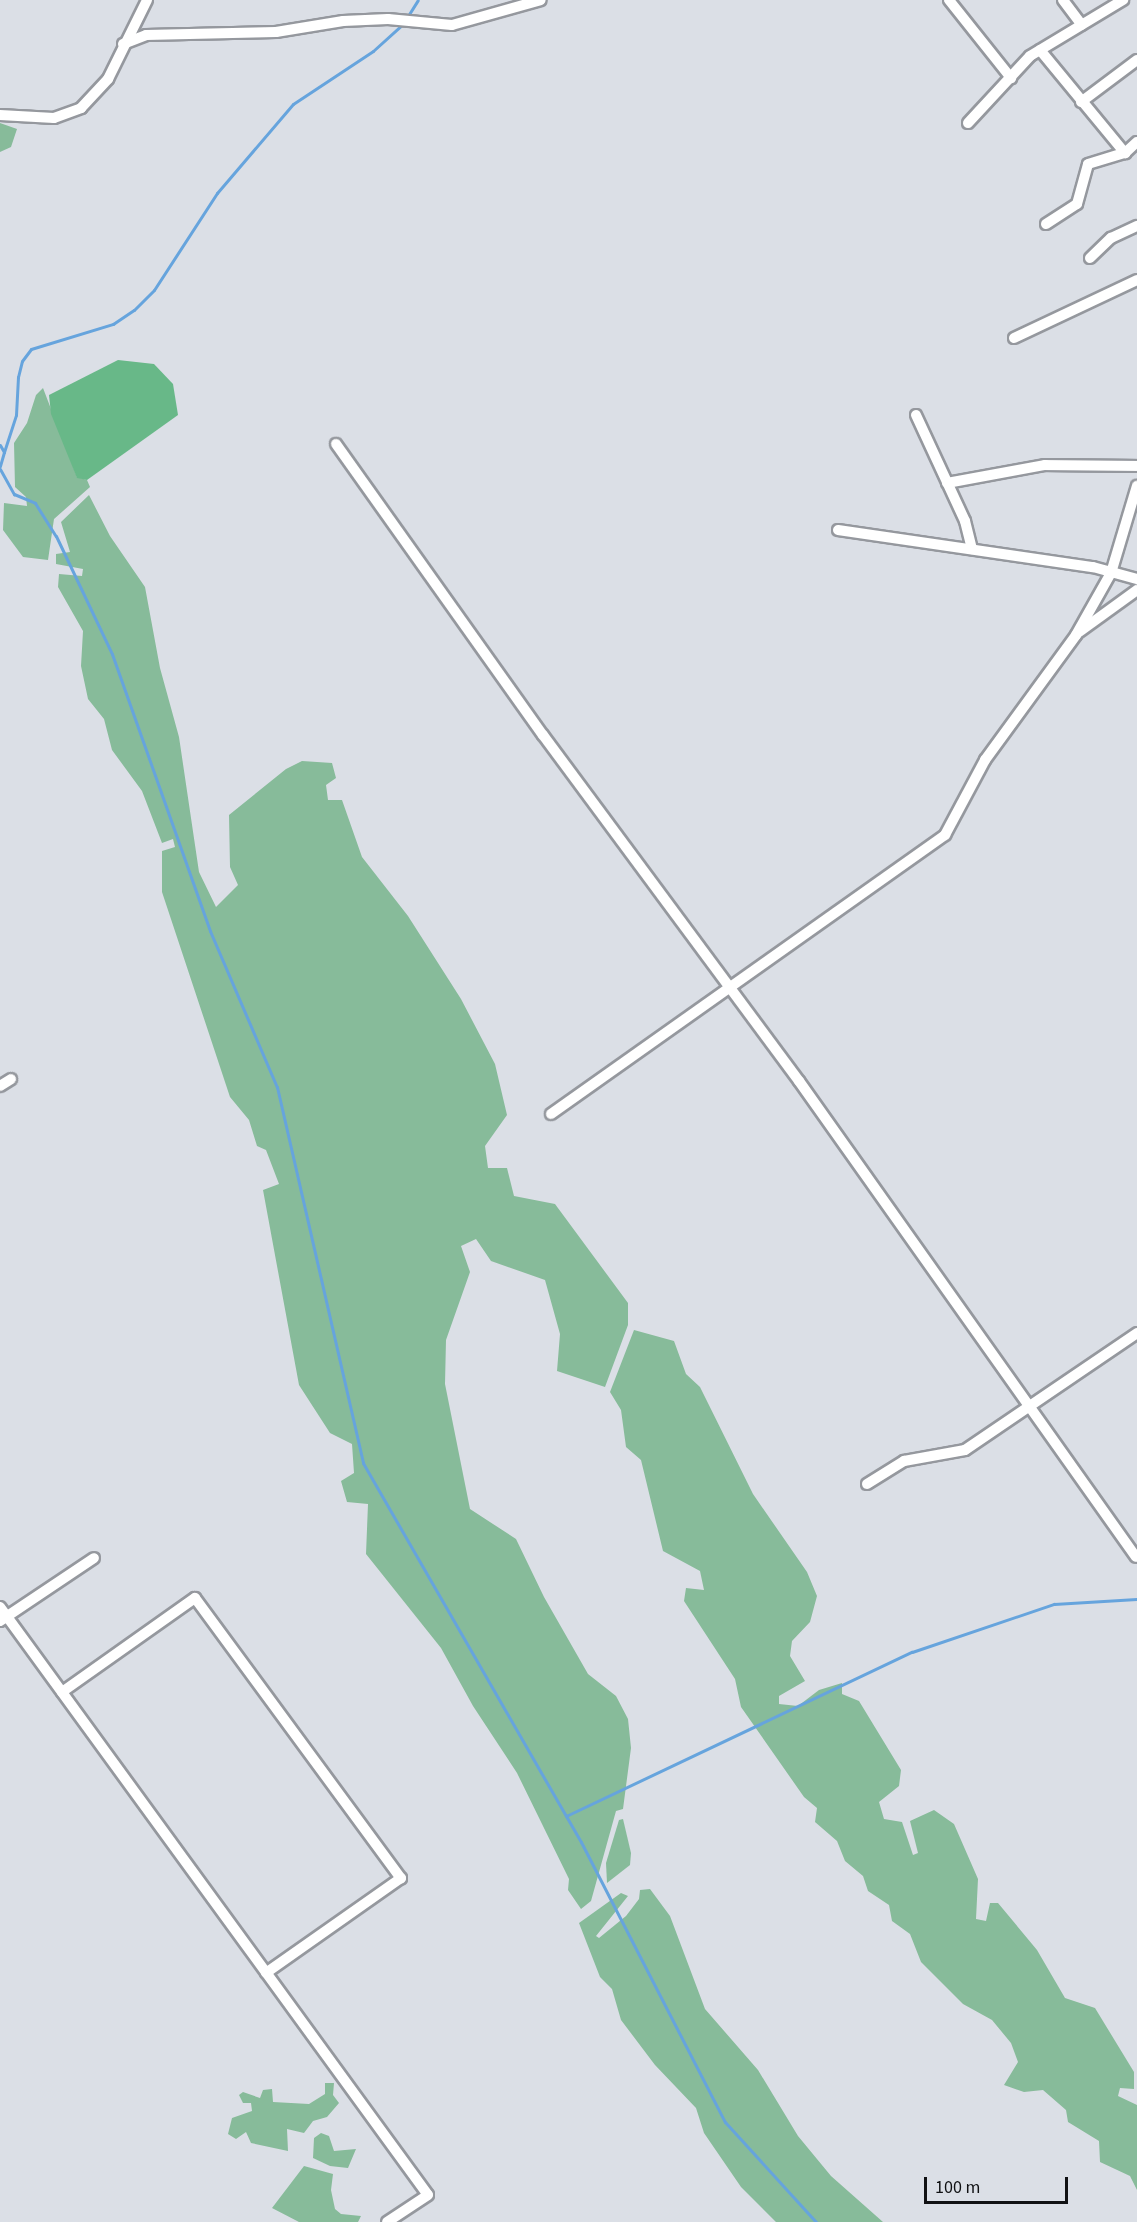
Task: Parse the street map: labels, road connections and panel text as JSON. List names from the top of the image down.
{
  "scale_bar": "100 m"
}
